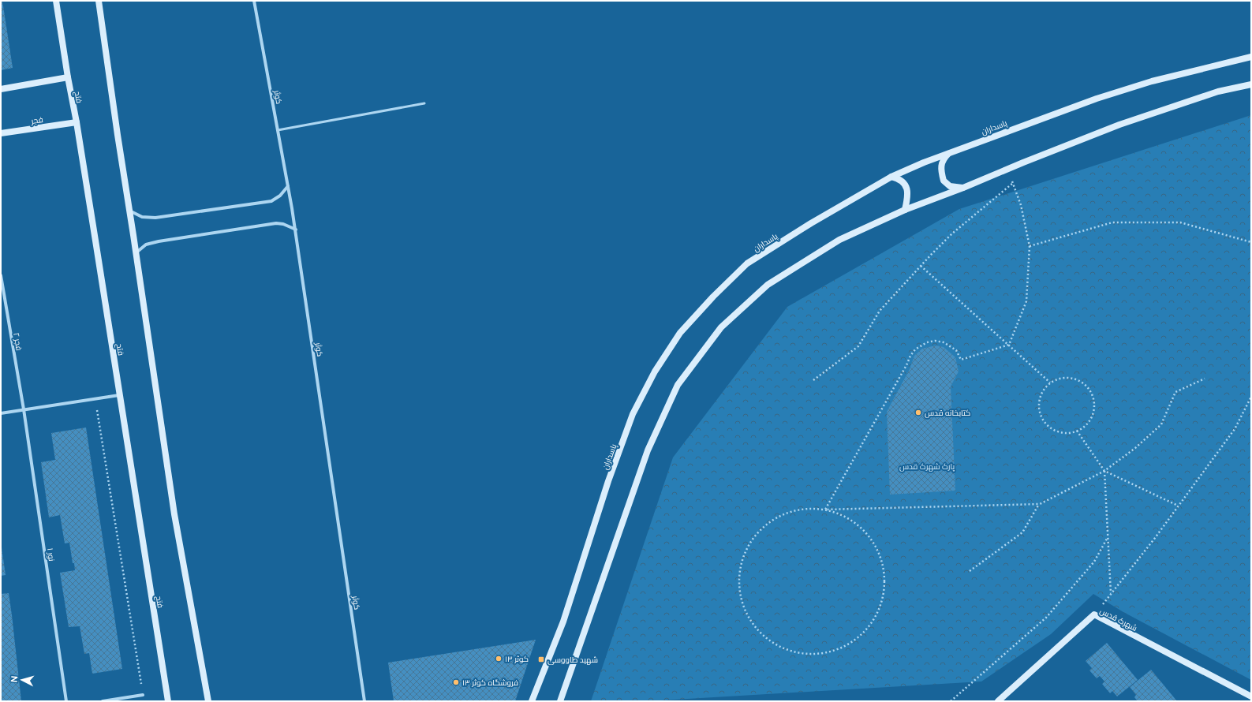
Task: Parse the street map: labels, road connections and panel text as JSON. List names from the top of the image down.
{
  "streets": {
    "main road": [
      "فتح",
      "فجر",
      "پاسداران",
      "شهرک قدس"
    ],
    "street": ["کوثر", "فجر ۲", "نور ۱"]
  },
  "crossings": [
    ["فتح", "فجر"],
    ["فجر ۲", "نور ۱"]
  ],
  "parks": ["پارک شهرک قدس"],
  "places": {
    "other": ["کتابخانه قدس", "کوثر ۱۳", "فروشگاه کوثر ۱۳"],
    "transit": ["شهید طاووسی"]
  },
  "north": "left"
}
